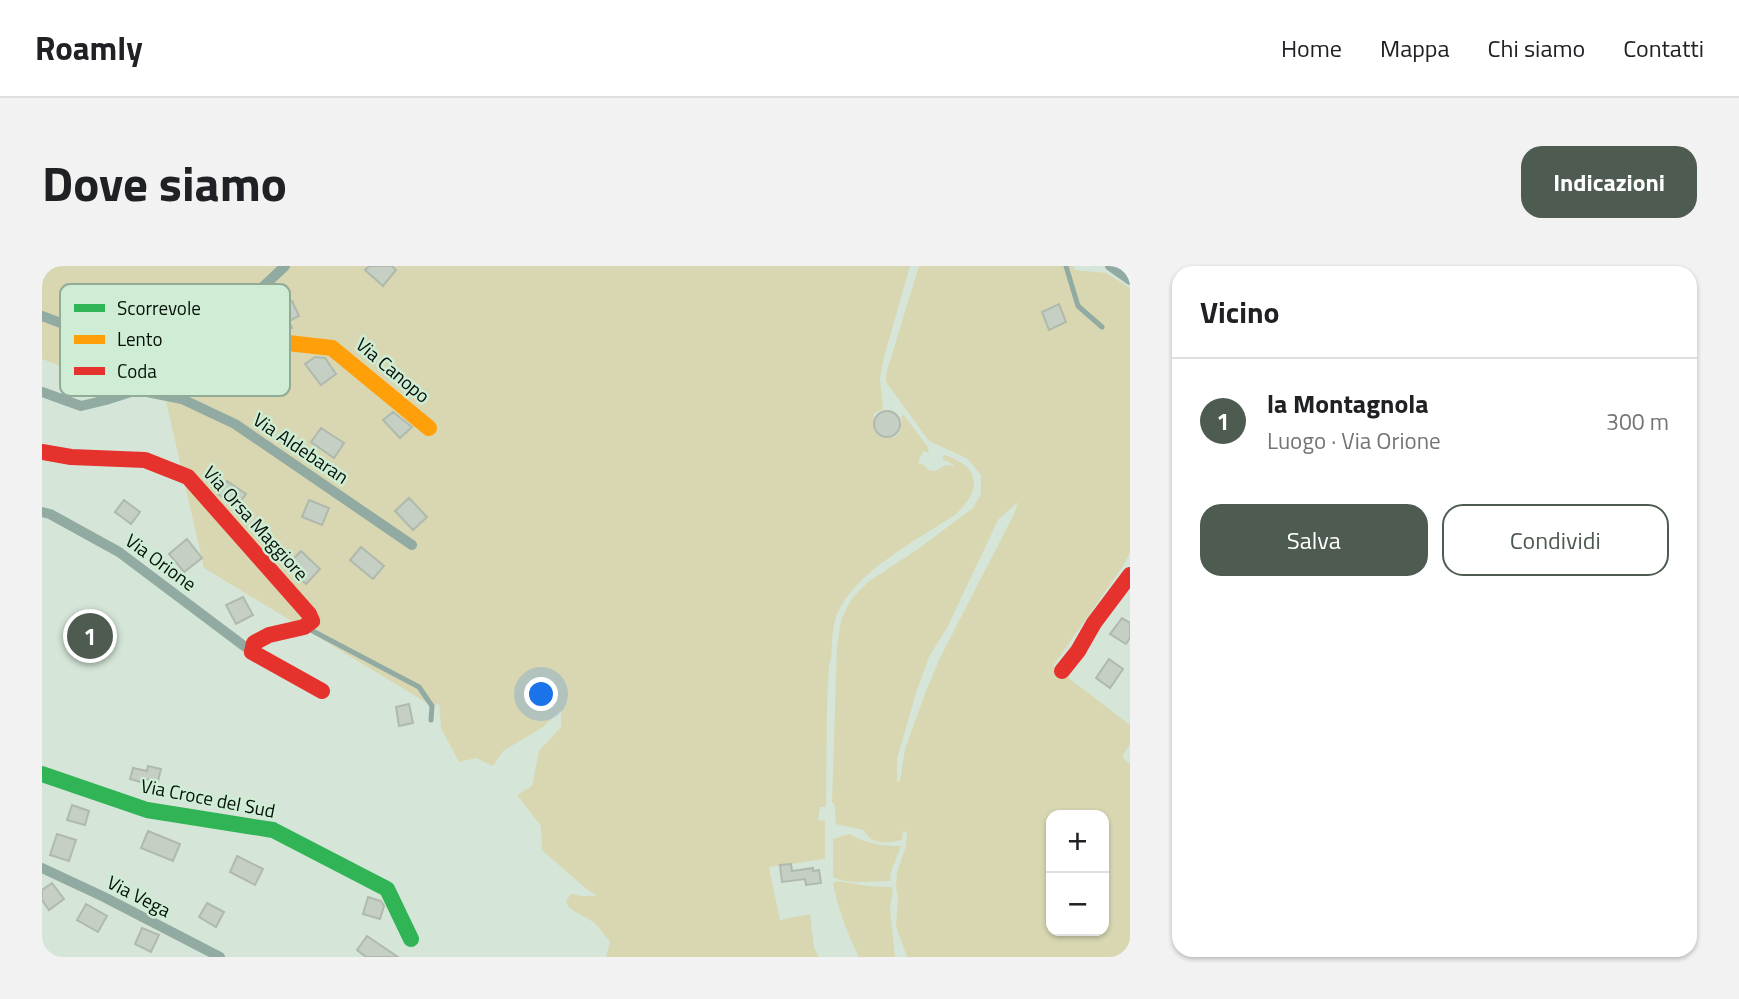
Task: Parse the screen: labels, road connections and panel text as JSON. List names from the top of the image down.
{
  "streets": {
    "street": [
      "Via Canopo",
      "Via Aldebaran",
      "Via Orsa Maggiore",
      "Via Orione",
      "Via Croce del Sud",
      "Via Vega"
    ]
  },
  "legend": ["Scorrevole", "Lento", "Coda"],
  "page": {
    "header": "Roamly",
    "nav": [
      "Home",
      "Mappa",
      "Chi siamo",
      "Contatti"
    ],
    "title": "Dove siamo",
    "buttons": [
      "Indicazioni",
      ["Salva", "Condividi"]
    ],
    "heading": "Vicino",
    "list": [
      {
        "mark": "1",
        "name": "la Montagnola",
        "note": "Luogo · Via Orione",
        "value": "300 m"
      }
    ],
    "pins": "1",
    "map_buttons": ["+", "−"]
  }
}
